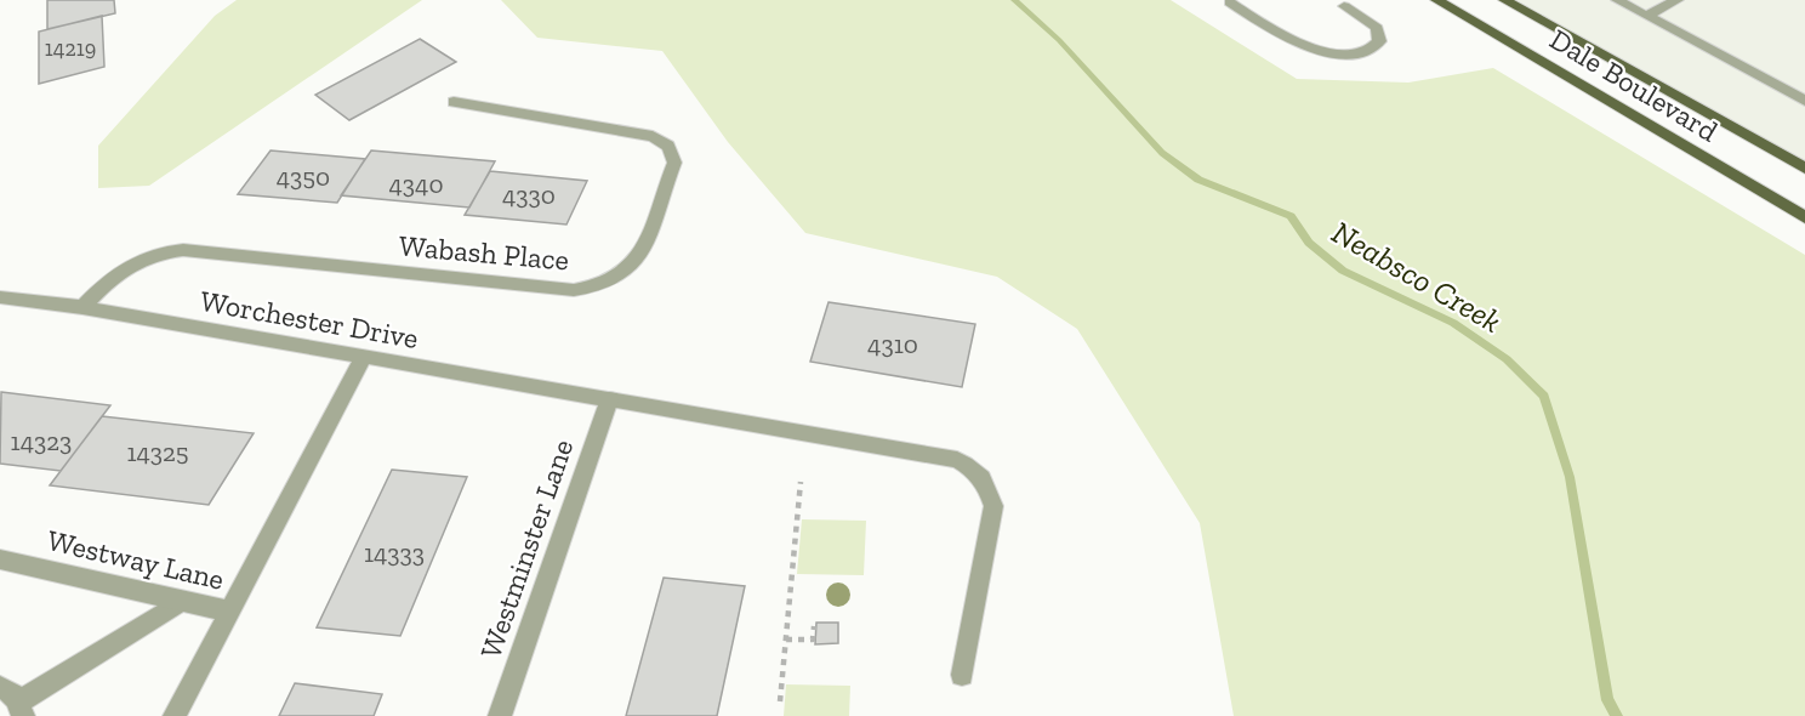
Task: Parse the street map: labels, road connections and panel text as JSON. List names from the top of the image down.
{
  "streets": {
    "main road": ["Dale Boulevard"],
    "street": [
      "Wabash Place",
      "Worchester Drive",
      "Westminster Lane",
      "Westway Lane"
    ]
  },
  "crossings": [
    ["Wabash Place", "Worchester Drive"],
    ["Worchester Drive", "Westminster Lane"]
  ],
  "water": ["Neabsco Creek"],
  "house_numbers": [
    "14219",
    "4350",
    "4340",
    "4330",
    "4310",
    "14323",
    "14325",
    "14333"
  ]
}
